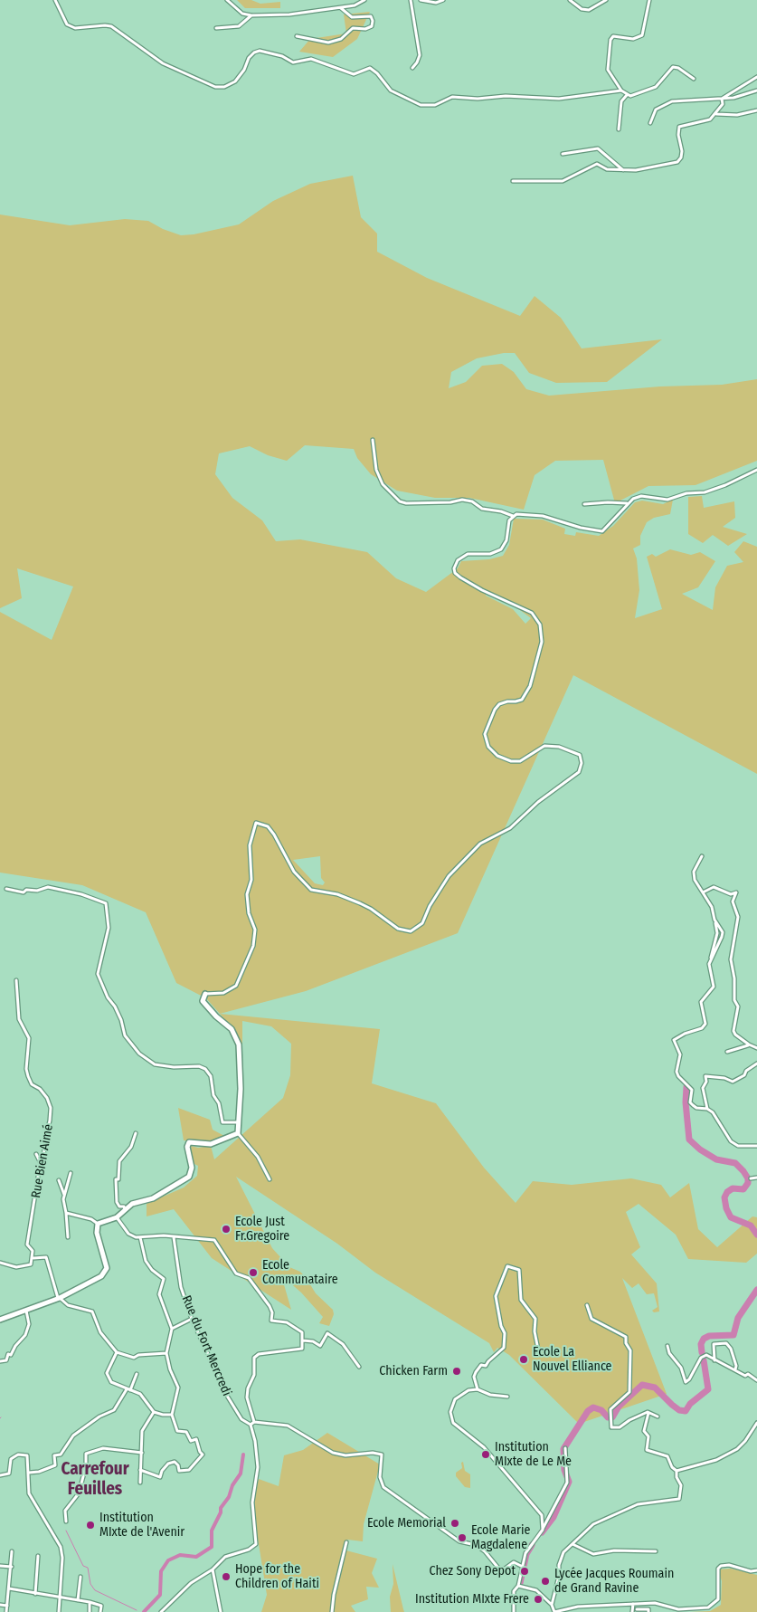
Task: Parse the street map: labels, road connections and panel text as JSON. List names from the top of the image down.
{
  "streets": {
    "street": ["Rue Bien Aimé", "Rue du Fort Mercredi"]
  },
  "districts": ["Carrefour Feuilles"],
  "places": [
    "Ecole Just Fr.Gregoire",
    "Ecole Communataire",
    "Ecole La Nouvel Elliance",
    "Chicken Farm",
    "Institution MIxte de Le Me",
    "Ecole Memorial",
    "Institution MIxte de l'Avenir",
    "Ecole Marie Magdalene",
    "Chez Sony Depot",
    "Hope for the Children of Haiti",
    "Lycée Jacques Roumain de Grand Ravine",
    "Institution MIxte Frere"
  ]
}
